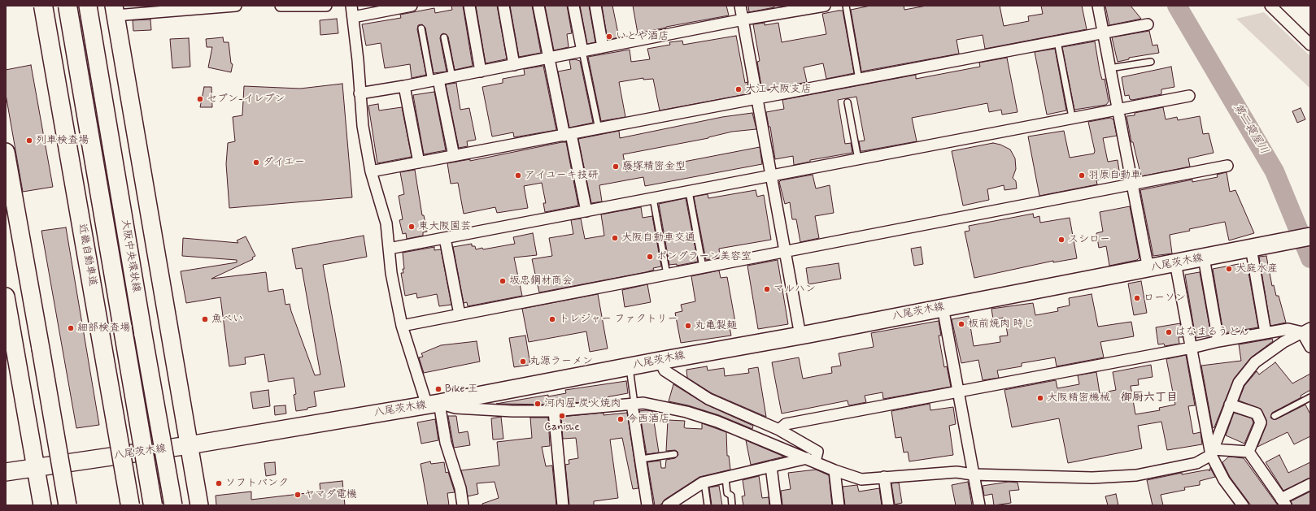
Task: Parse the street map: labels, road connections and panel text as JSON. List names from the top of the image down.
{
  "streets": {
    "highway": ["近畿自動車道"],
    "main road": ["大阪中央環状線", "八尾茨木線"]
  },
  "districts": ["御厨六丁目"],
  "water": ["第二寝屋川"],
  "places": [
    "いとや酒店",
    "大江 大阪支店",
    "セブン-イレブン",
    "列車検査場",
    "ダイエー",
    "藤塚精密金型",
    "アイユーキ技研",
    "羽原自動車",
    "東大阪園芸",
    "大阪自動車交通",
    "スシロー",
    "ポングラーン美容室",
    "大庭水産",
    "坂忠鋼材商会",
    "マルハン",
    "ローソン",
    "魚べい",
    "トレジャー ファクトリー",
    "板前焼肉 時じ",
    "丸亀製麺",
    "細部検査場",
    "はなまるうどん",
    "丸源ラーメン",
    "Bike 王",
    "大阪精密機械",
    "河内屋 炭火焼肉",
    "Canishe",
    "今西酒店",
    "ソフトバンク",
    "ヤマダ電機"
  ]
}
